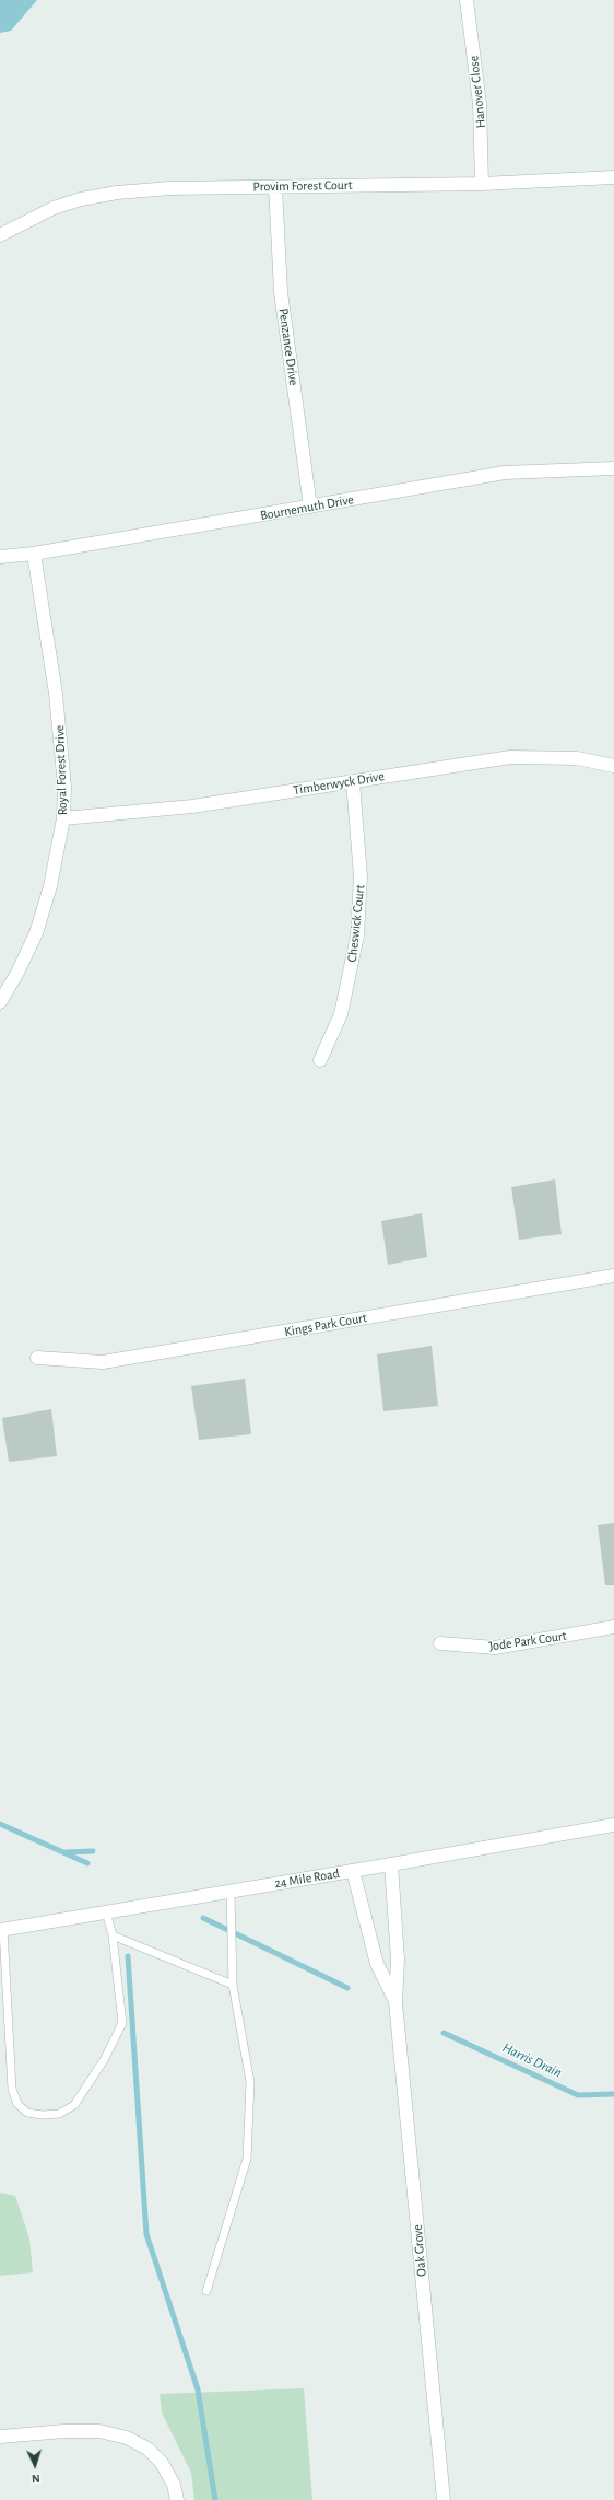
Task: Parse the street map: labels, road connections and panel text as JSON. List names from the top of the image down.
{
  "streets": {
    "street": [
      "Hanover Close",
      "Provim Forest Court",
      "Penzance Drive",
      "Bournemuth Drive",
      "Royal Forest Drive",
      "Timberwyck Drive",
      "Cheswick Court",
      "Kings Park Court",
      "Jode Park Court",
      "24 Mile Road",
      "Oak Grove"
    ]
  },
  "crossings": [
    ["Hanover Close", "Provim Forest Court"],
    ["Provim Forest Court", "Penzance Drive"],
    ["Penzance Drive", "Bournemuth Drive"],
    ["Bournemuth Drive", "Royal Forest Drive"],
    ["Royal Forest Drive", "Timberwyck Drive"],
    ["Timberwyck Drive", "Cheswick Court"],
    ["24 Mile Road", "Oak Grove"]
  ],
  "water": ["Harris Drain"],
  "north": "bottom"
}
